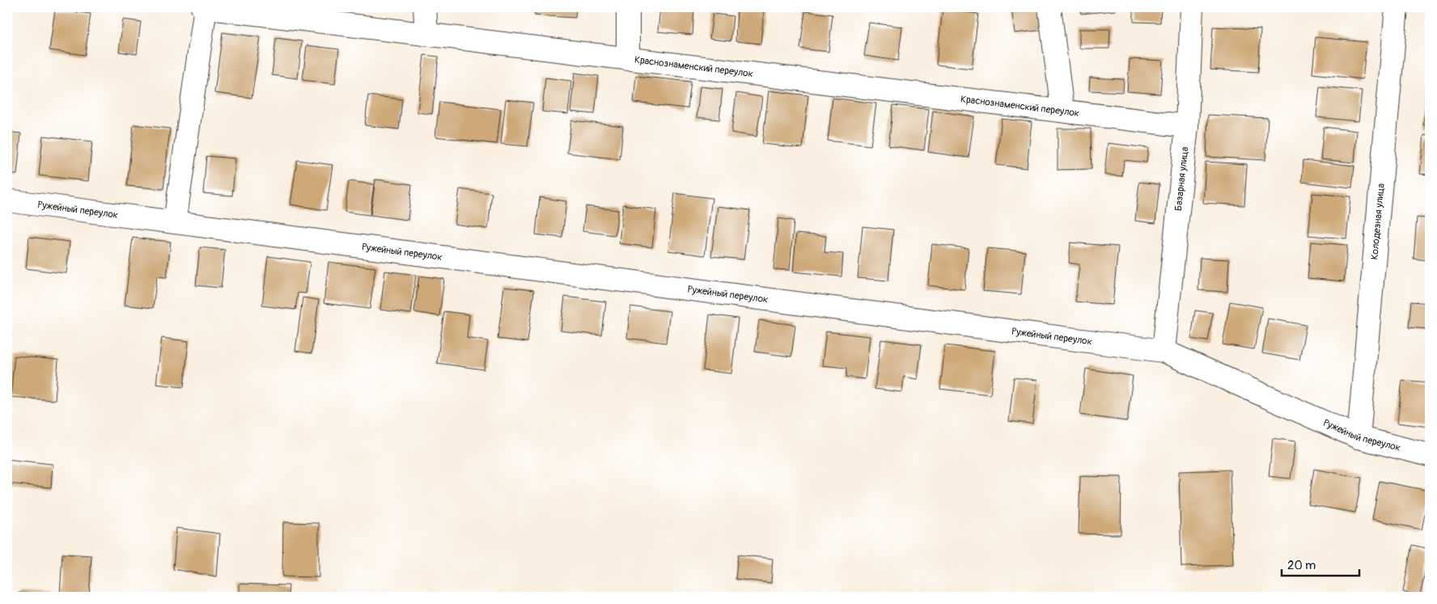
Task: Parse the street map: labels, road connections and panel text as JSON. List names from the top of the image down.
{
  "streets": {
    "street": [
      "Краснознаменский переулок",
      "Базарная улица",
      "Ружейный переулок",
      "Колодезная улица"
    ]
  },
  "crossings": [
    ["Краснознаменский переулок", "Базарная улица"],
    ["Базарная улица", "Ружейный переулок"],
    ["Ружейный переулок", "Колодезная улица"]
  ],
  "scale_bar": "20 m"
}
